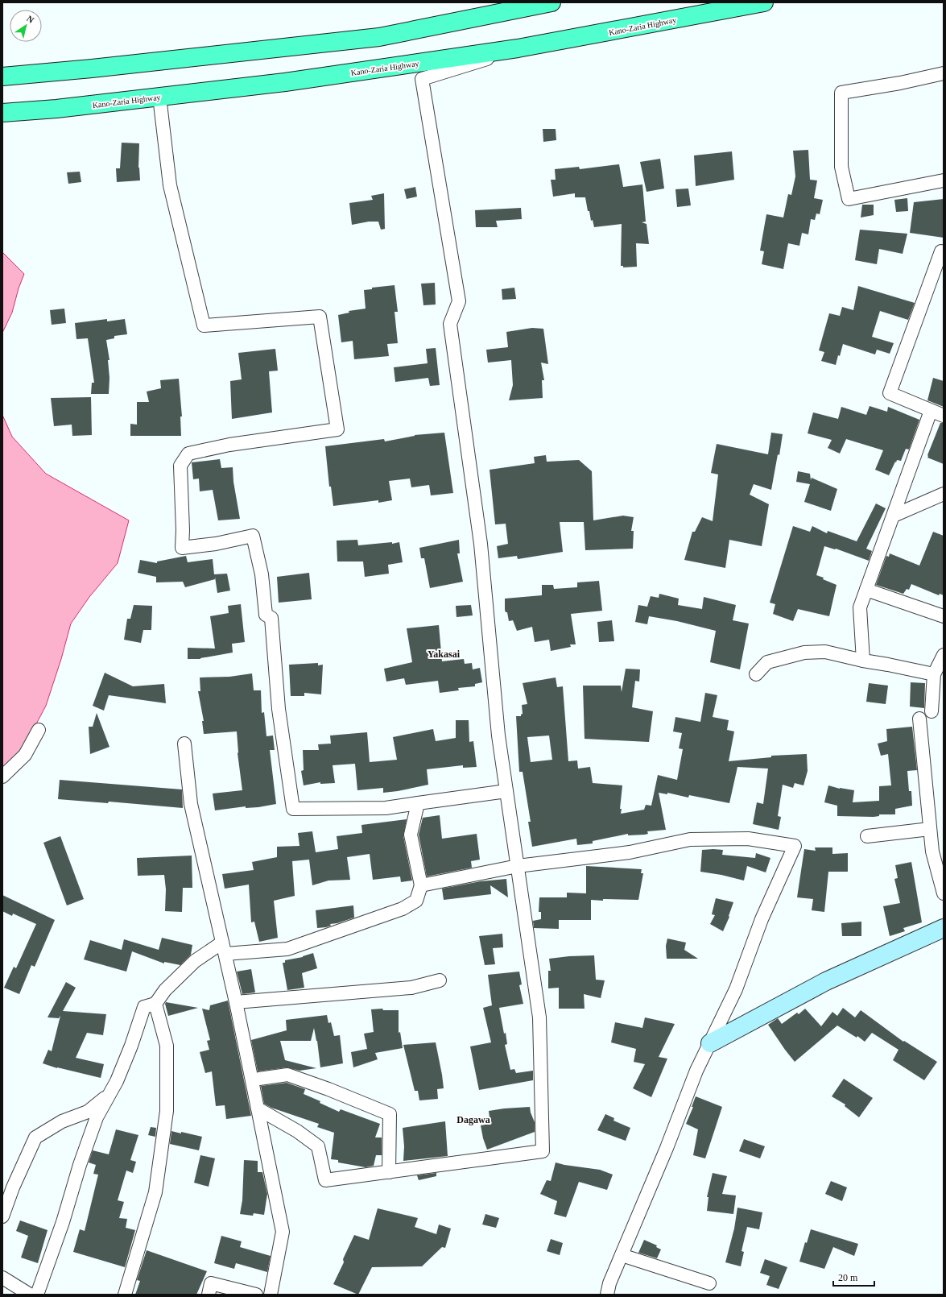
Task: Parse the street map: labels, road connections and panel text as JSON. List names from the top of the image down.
{
  "streets": {
    "highway": ["Kano-Zaria Highway"]
  },
  "districts": ["Yakasai", "Dagawa"],
  "scale_bar": "20 m",
  "north": "top right"
}
